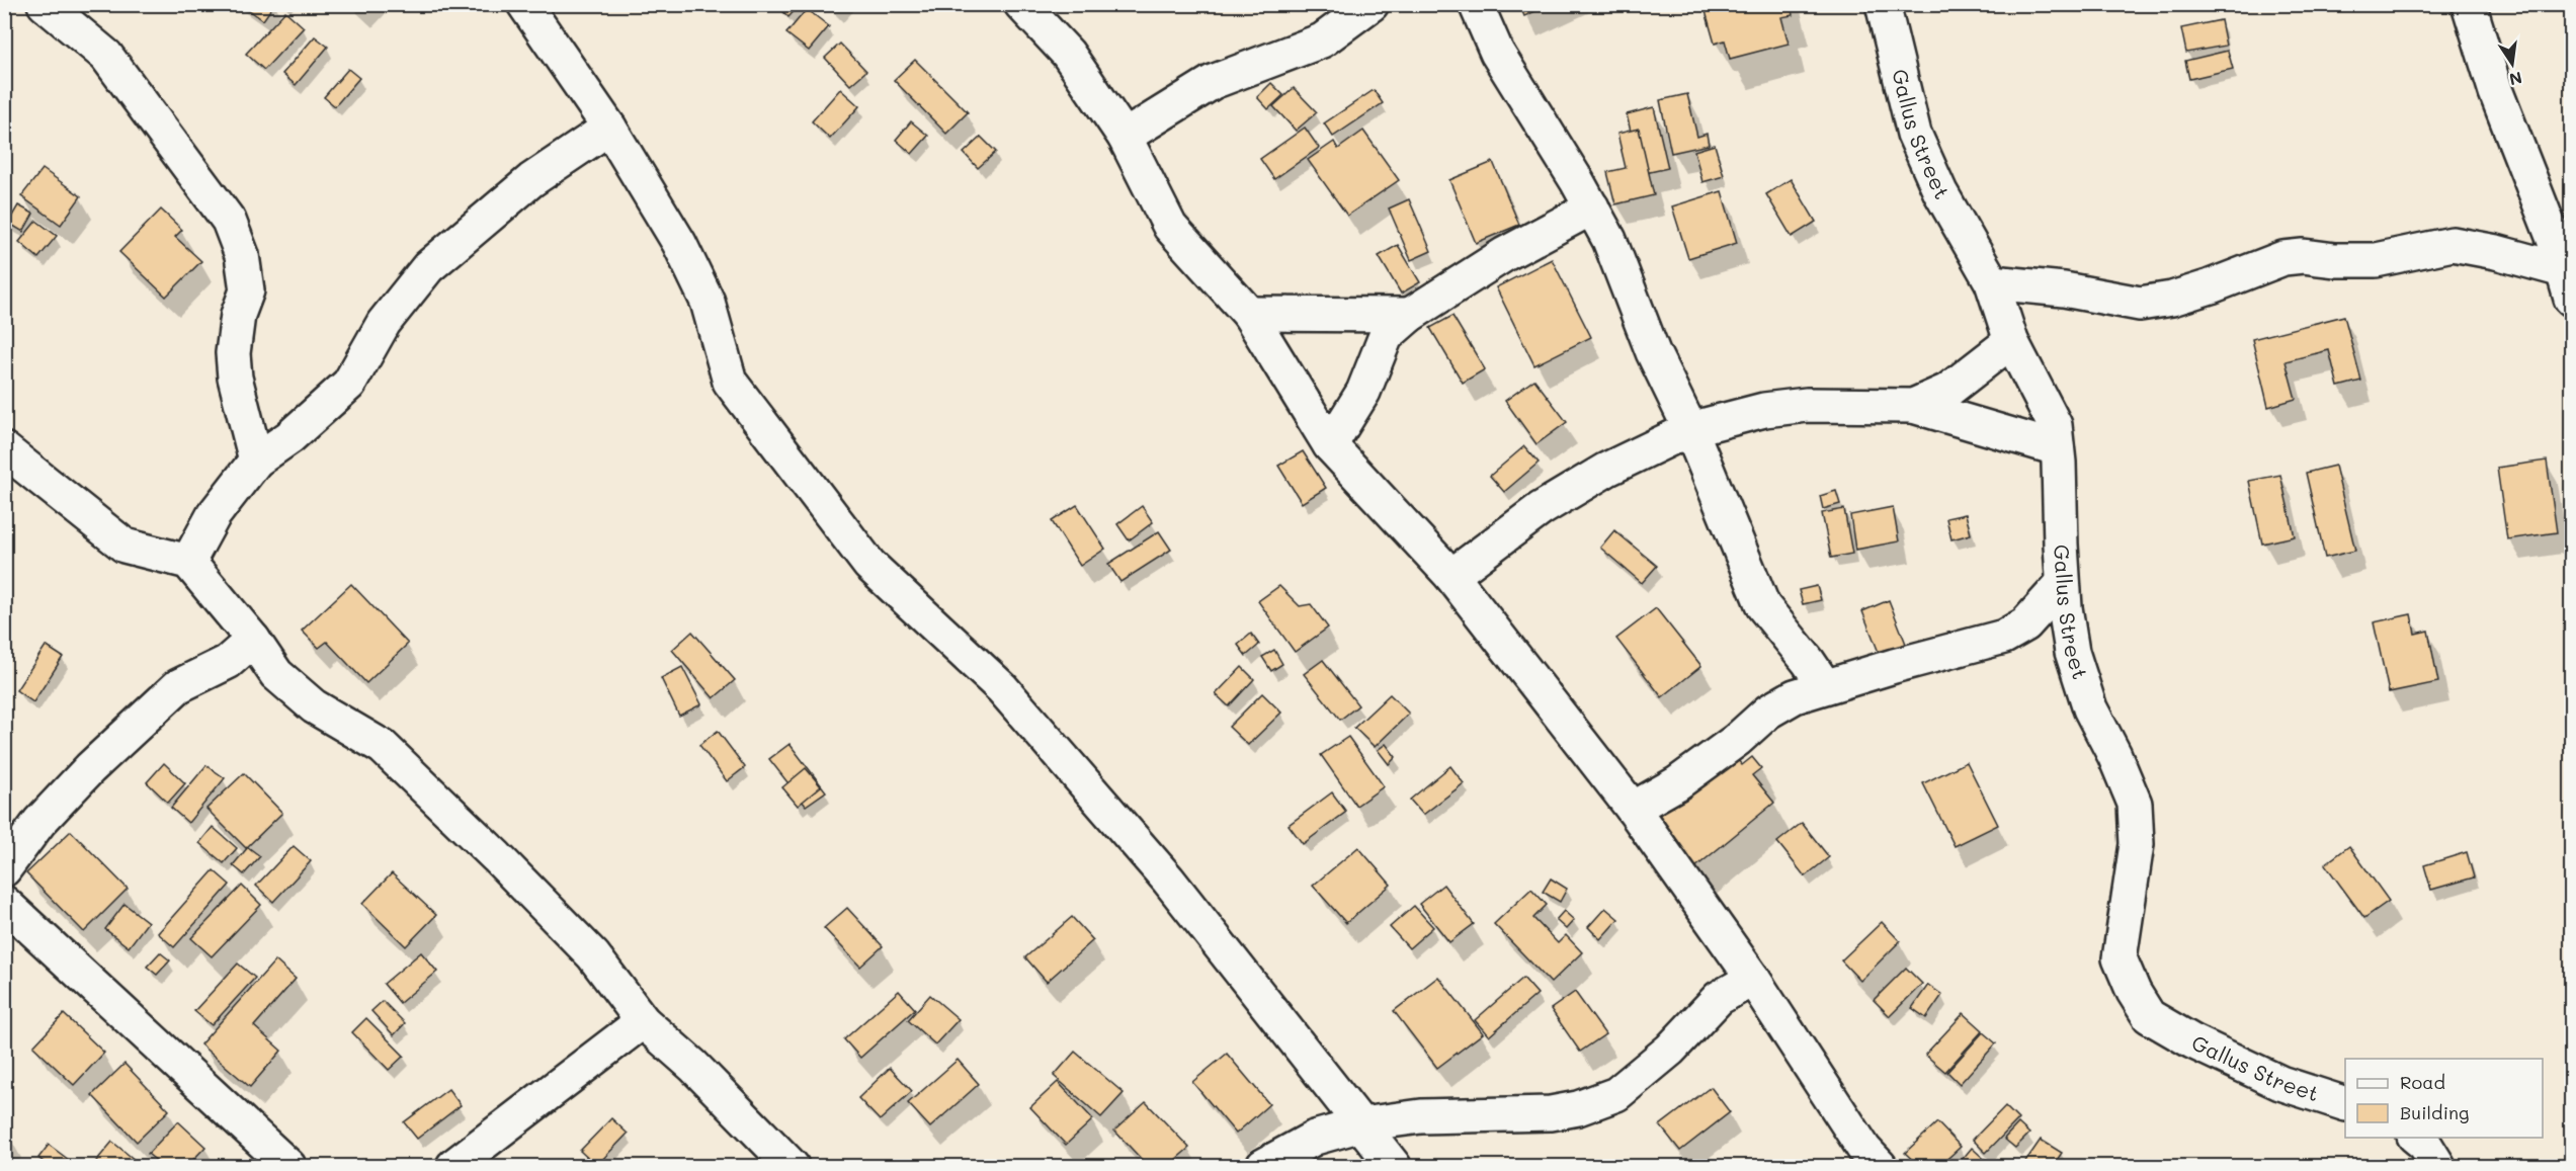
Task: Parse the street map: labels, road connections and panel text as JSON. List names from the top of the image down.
{
  "streets": {
    "street": ["Gallus Street"]
  },
  "legend": ["Road", "Building"],
  "north": "bottom"
}
